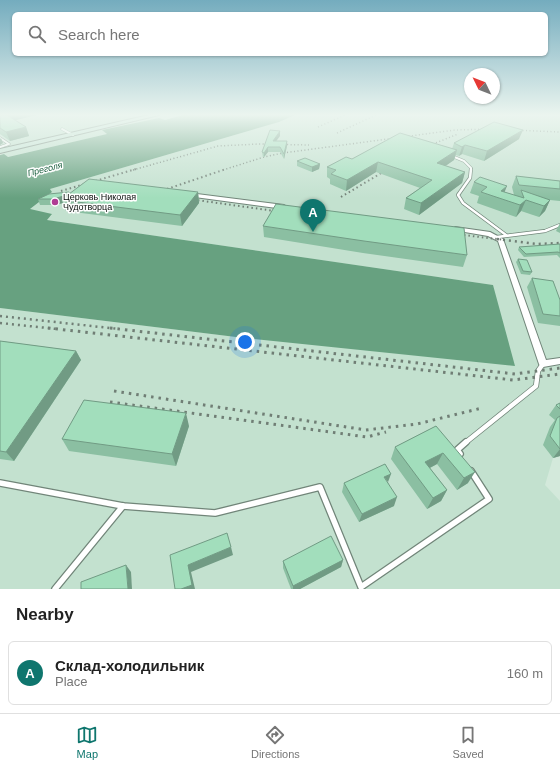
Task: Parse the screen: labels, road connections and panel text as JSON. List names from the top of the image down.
{
  "water": ["Преголя"],
  "places": ["Церковь Николая Чудотворца"],
  "north": "top left",
  "page": {
    "search": "Search here",
    "pins": "A",
    "heading": "Nearby",
    "list": [
      {
        "mark": "A",
        "name": "Склад-холодильник",
        "note": "Place",
        "value": "160 m"
      }
    ],
    "nav": ["Map", "Directions", "Saved"]
  }
}
